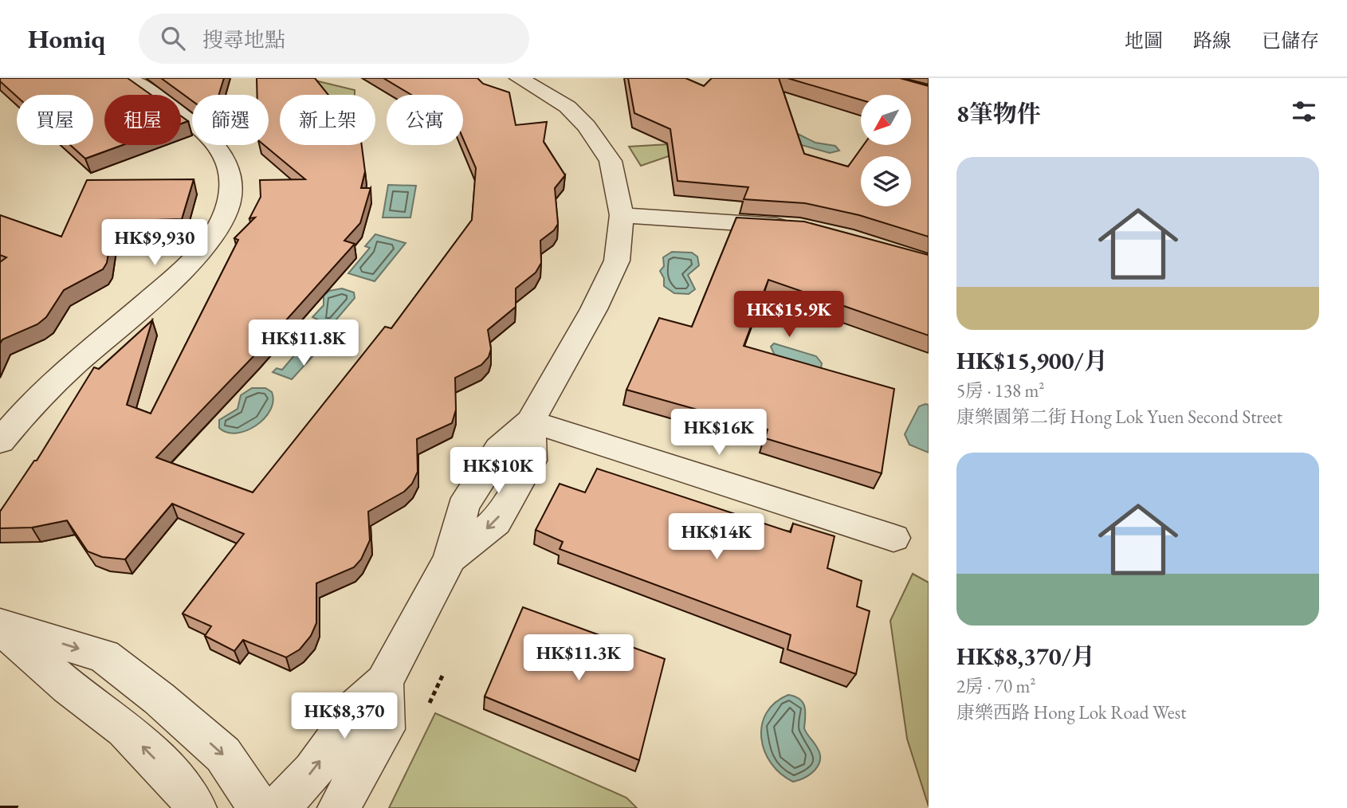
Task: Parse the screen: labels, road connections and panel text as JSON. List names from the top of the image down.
{
  "north": "bottom left",
  "page": {
    "header": "Homiq",
    "search": "搜尋地點",
    "nav": ["地圖", "路線", "已儲存"],
    "heading": "8筆物件",
    "chip": [
      "買屋",
      "租屋",
      "篩選",
      "新上架",
      "公寓"
    ],
    "list": [
      {
        "name": "HK$15,900/月",
        "note": "5房 · 138 m² · 康樂園第二街 Hong Lok Yuen Second Street"
      },
      {
        "name": "HK$8,370/月",
        "note": "2房 · 70 m² · 康樂西路 Hong Lok Road West"
      }
    ],
    "price": [
      "HK$9,930",
      "HK$15.9K",
      "HK$11.8K",
      "HK$16K",
      "HK$10K",
      "HK$14K",
      "HK$11.3K",
      "HK$8,370"
    ]
  }
}
